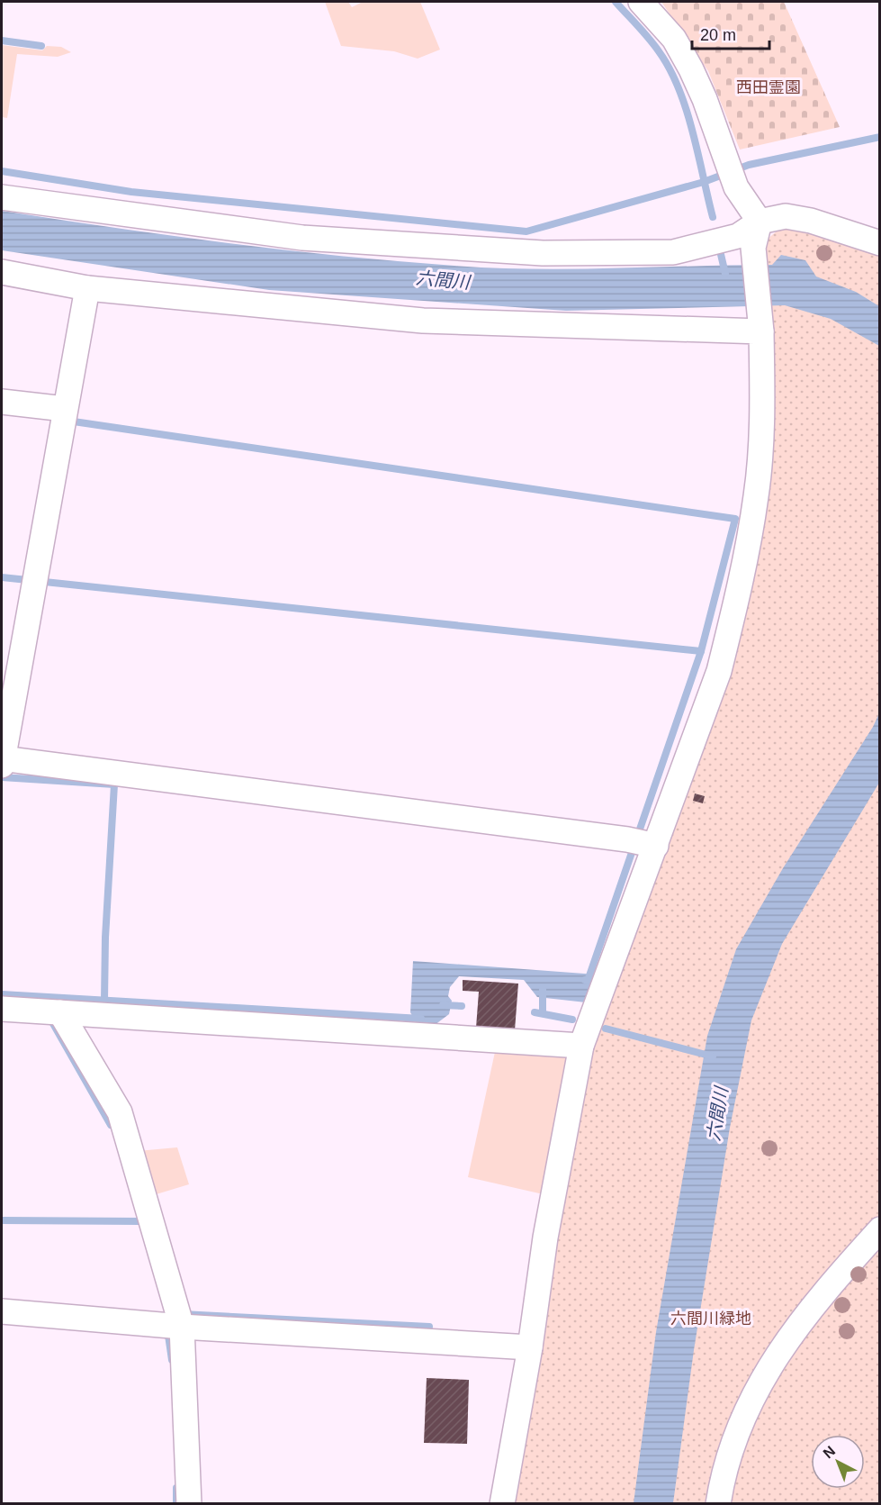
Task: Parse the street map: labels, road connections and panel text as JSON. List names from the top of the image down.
{
  "water": ["六間川"],
  "parks": ["西田霊園", "六間川緑地"],
  "scale_bar": "20 m",
  "north": "top left"
}
